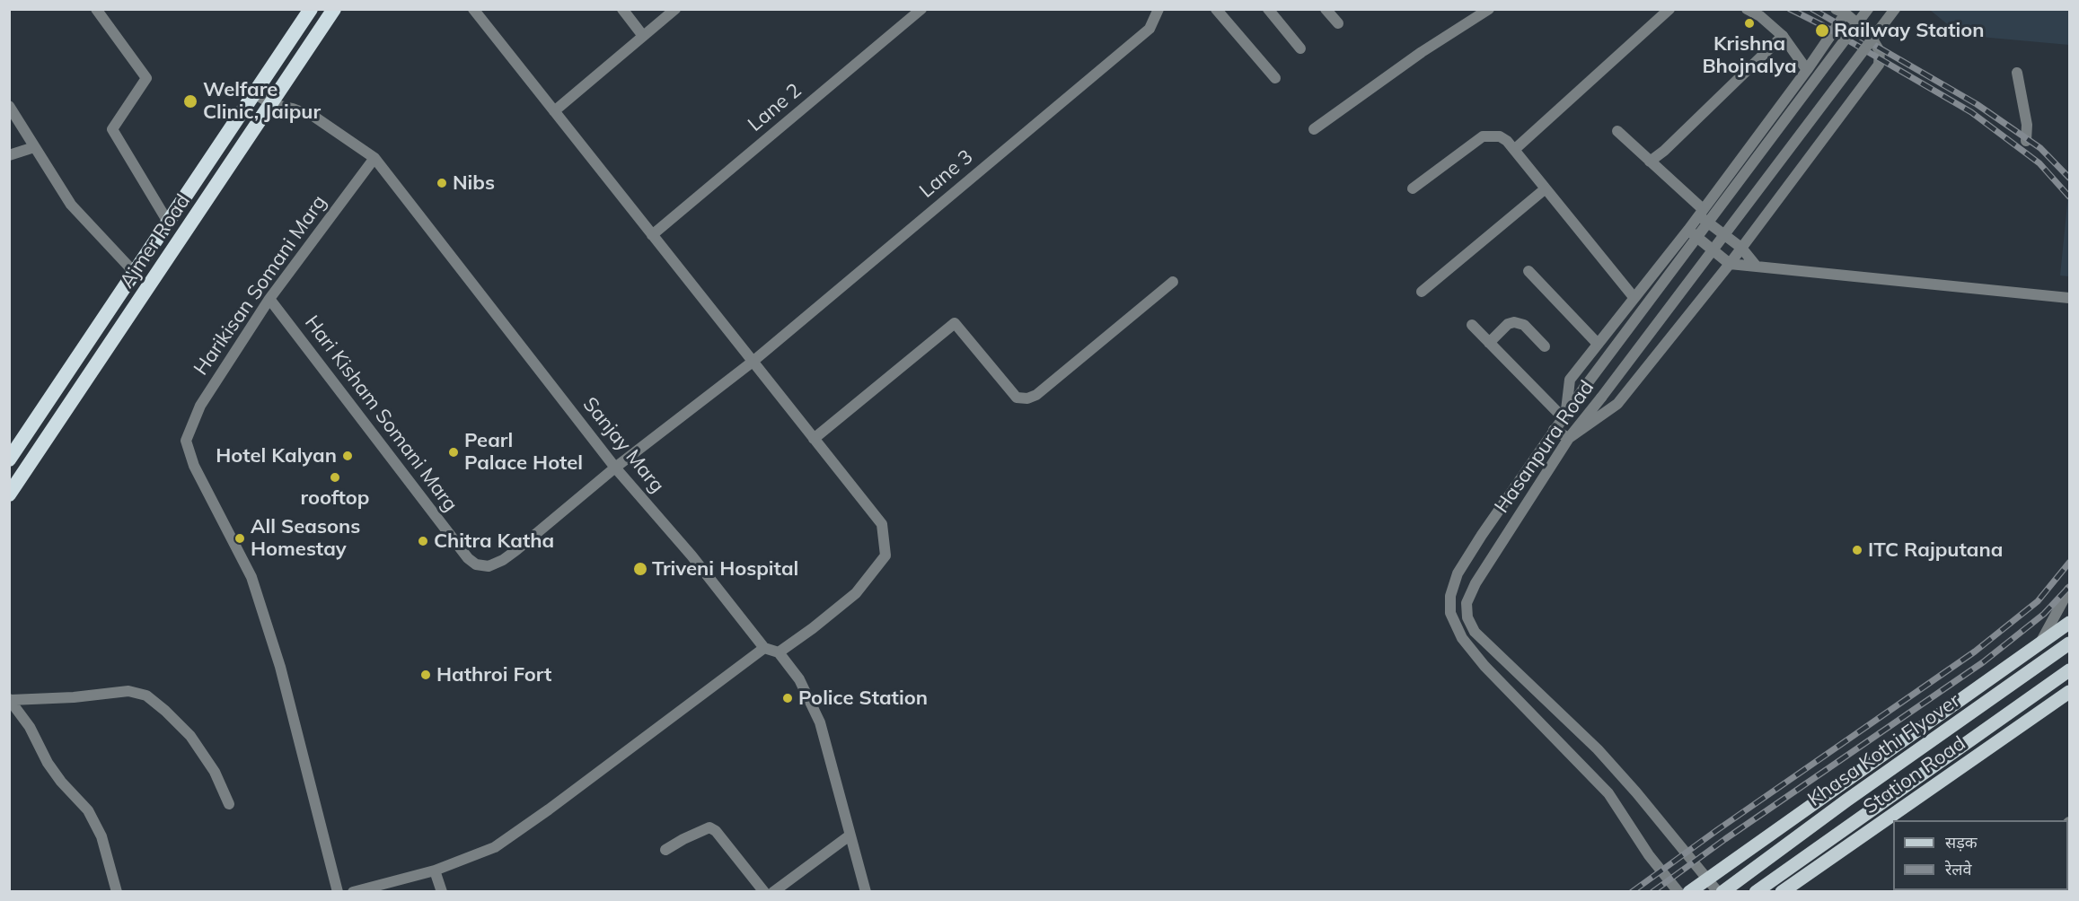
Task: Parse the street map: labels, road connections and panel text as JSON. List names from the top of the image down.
{
  "streets": {
    "highway": ["Ajmer Road"],
    "main road": ["Khasa Kothi Flyover", "Station Road"],
    "street": [
      "Lane 2",
      "Lane 3",
      "Harikisan Somani Marg",
      "Hari Kisham Somani Marg",
      "Sanjay Marg",
      "Hasanpura Road"
    ]
  },
  "crossings": [
    ["Lane 3", "Hari Kisham Somani Marg"],
    ["Lane 3", "Sanjay Marg"],
    ["Ajmer Road", "Sanjay Marg"],
    ["Harikisan Somani Marg", "Hari Kisham Somani Marg"],
    ["Harikisan Somani Marg", "Sanjay Marg"],
    ["Hari Kisham Somani Marg", "Sanjay Marg"]
  ],
  "places": [
    "Krishna Bhojnalya",
    "Railway Station",
    "Welfare Clinic, Jaipur",
    "Nibs",
    "Pearl Palace Hotel",
    "Hotel Kalyan",
    "rooftop",
    "All Seasons Homestay",
    "Chitra Katha",
    "ITC Rajputana",
    "Triveni Hospital",
    "Hathroi Fort",
    "Police Station"
  ],
  "legend": ["सड़क", "रेलवे"]
}
